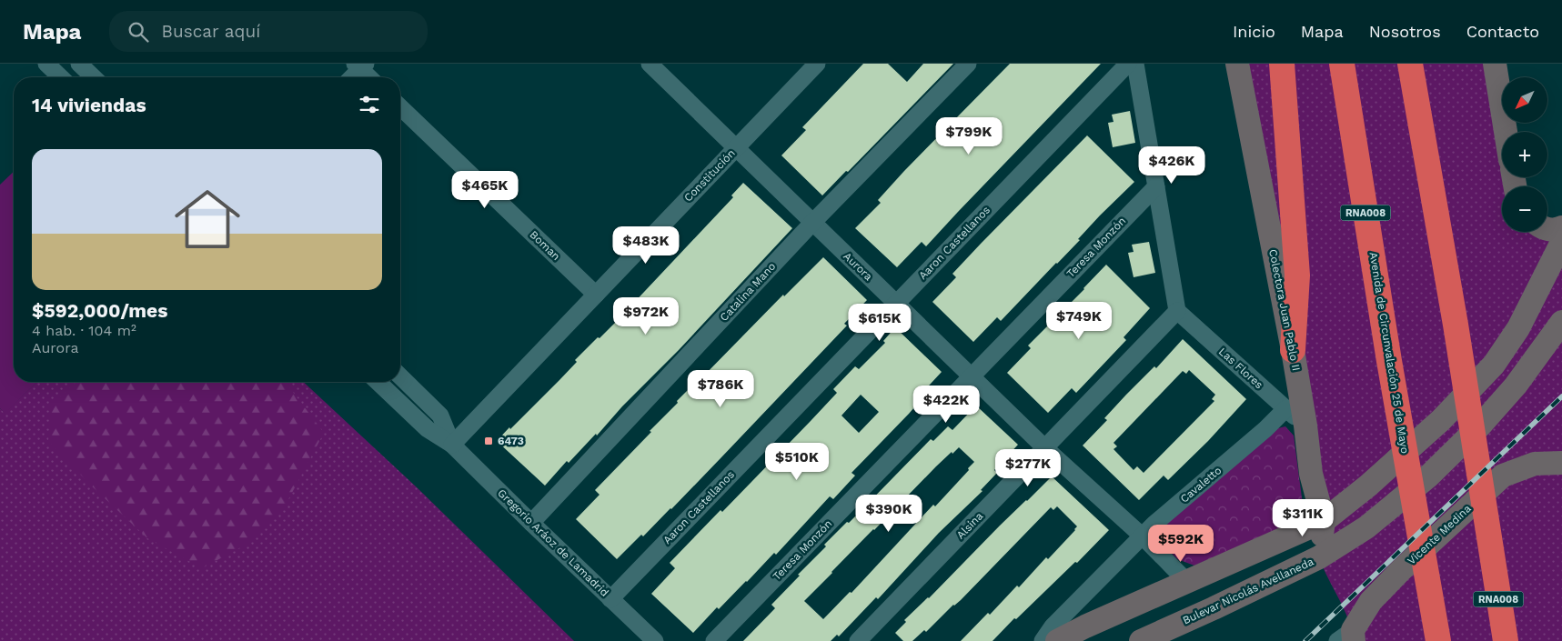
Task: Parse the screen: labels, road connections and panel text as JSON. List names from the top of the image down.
{
  "streets": {
    "highway": ["RNA008", "Avenida de Circunvalación 25 de Mayo"],
    "main road": ["Colectora Juan Pablo II", "Vicente Medina", "Bulevar Nicolás Avellaneda"],
    "street": [
      "Constitución",
      "Aaron Castellanos",
      "Boman",
      "Teresa Monzón",
      "Aurora",
      "Catalina Mano",
      "Las Flores",
      "Cavaletto",
      "Alsina",
      "Gregorio Aráoz de Lamadrid"
    ]
  },
  "crossings": [
    ["Constitución", "Boman"],
    ["Constitución", "Aurora"],
    ["Constitución", "Gregorio Aráoz de Lamadrid"],
    ["Aaron Castellanos", "Aurora"],
    ["Aaron Castellanos", "Gregorio Aráoz de Lamadrid"],
    ["Teresa Monzón", "Aurora"],
    ["Aurora", "Catalina Mano"],
    ["Aurora", "Cavaletto"],
    ["Aurora", "Alsina"],
    ["Catalina Mano", "Gregorio Aráoz de Lamadrid"],
    ["Colectora Juan Pablo II", "Las Flores"],
    ["Colectora Juan Pablo II", "Bulevar Nicolás Avellaneda"],
    ["Las Flores", "Cavaletto"],
    ["Las Flores", "Alsina"]
  ],
  "places": {
    "transit": ["6473"]
  },
  "north": "bottom left",
  "page": {
    "header": "Mapa",
    "search": "Buscar aquí",
    "nav": [
      "Inicio",
      "Mapa",
      "Nosotros",
      "Contacto"
    ],
    "map_buttons": ["+", "−"],
    "heading": "14 viviendas",
    "price": [
      "$799K",
      "$426K",
      "$465K",
      "$483K",
      "$972K",
      "$749K",
      "$615K",
      "$786K",
      "$422K",
      "$510K",
      "$277K",
      "$390K",
      "$311K",
      "$592K"
    ],
    "list": [
      {
        "name": "$592,000/mes",
        "note": "4 hab. · 104 m² · Aurora"
      }
    ]
  }
}
